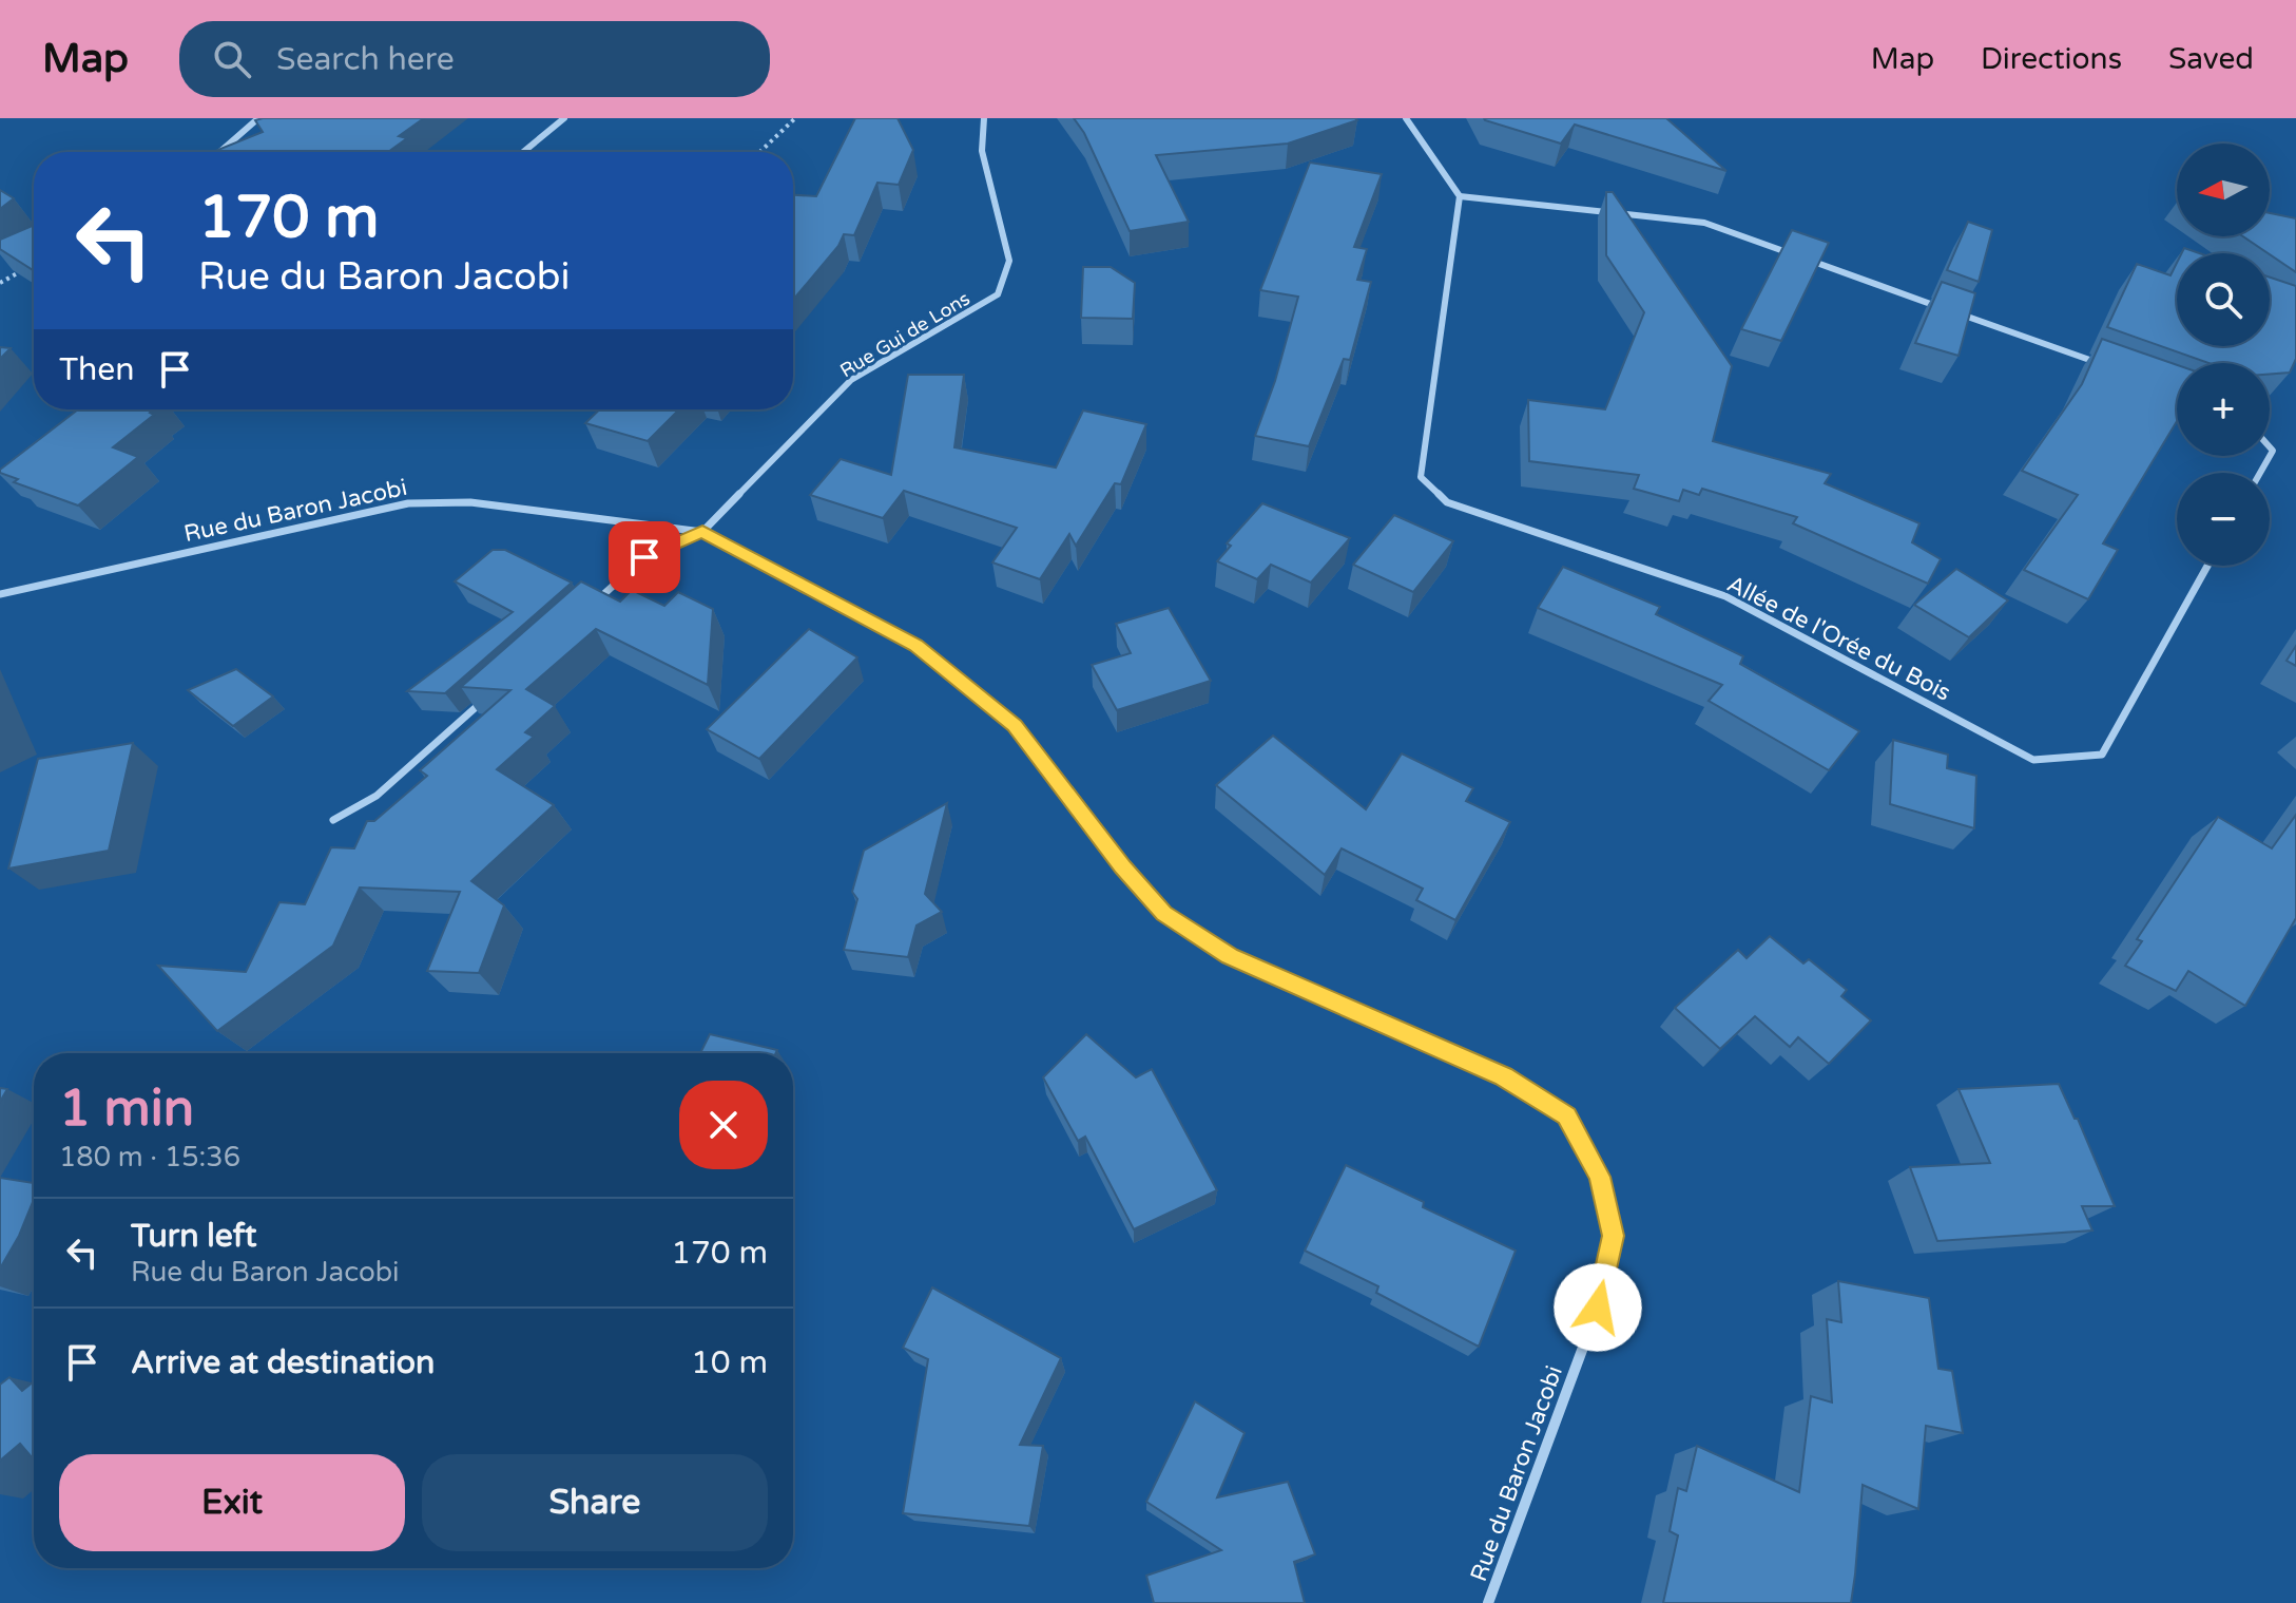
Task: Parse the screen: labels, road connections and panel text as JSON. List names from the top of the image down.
{
  "streets": {
    "street": ["Rue Gui de Lons", "Rue du Baron Jacobi", "Allée de l'Orée du Bois"]
  },
  "crossings": [
    ["Rue Gui de Lons", "Rue du Baron Jacobi"]
  ],
  "north": "left",
  "page": {
    "header": "Map",
    "search": "Search here",
    "nav": ["Map", "Directions", "Saved"],
    "map_buttons": ["+", "−"],
    "turn": ["170 m", "Rue du Baron Jacobi"],
    "then": "Then",
    "heading": ["1 min", "180 m · 15:36"],
    "list": [
      {
        "name": "Turn left",
        "note": "Rue du Baron Jacobi",
        "value": "170 m"
      },
      {
        "name": "Arrive at destination",
        "value": "10 m"
      }
    ],
    "buttons": ["Exit", "Share"]
  }
}
